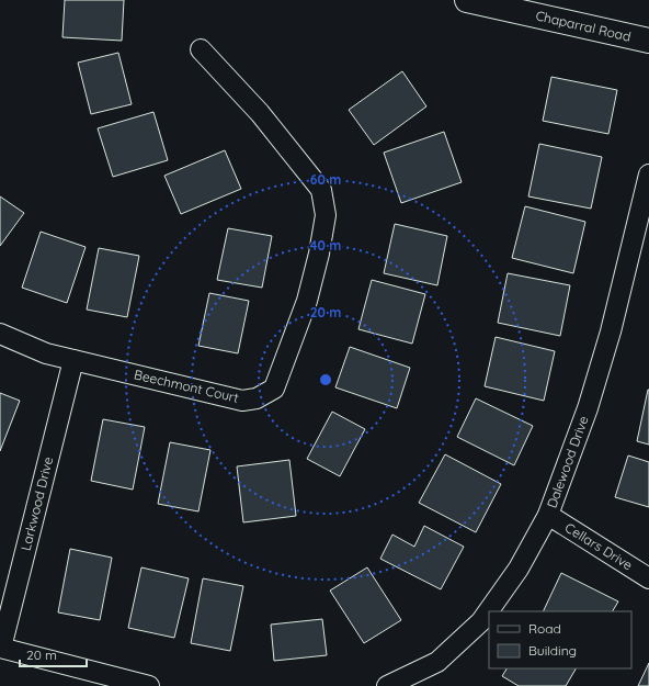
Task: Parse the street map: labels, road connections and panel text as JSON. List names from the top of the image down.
{
  "streets": {
    "main road": ["Chaparral Road"],
    "street": [
      "Beechmont Court",
      "Dalewood Drive",
      "Larkwood Drive",
      "Cellars Drive"
    ]
  },
  "crossings": [
    ["Beechmont Court", "Larkwood Drive"],
    ["Dalewood Drive", "Cellars Drive"]
  ],
  "legend": ["Road", "Building"],
  "scale_bar": "20 m",
  "rings": ["60 m", "40 m", "20 m"]
}
